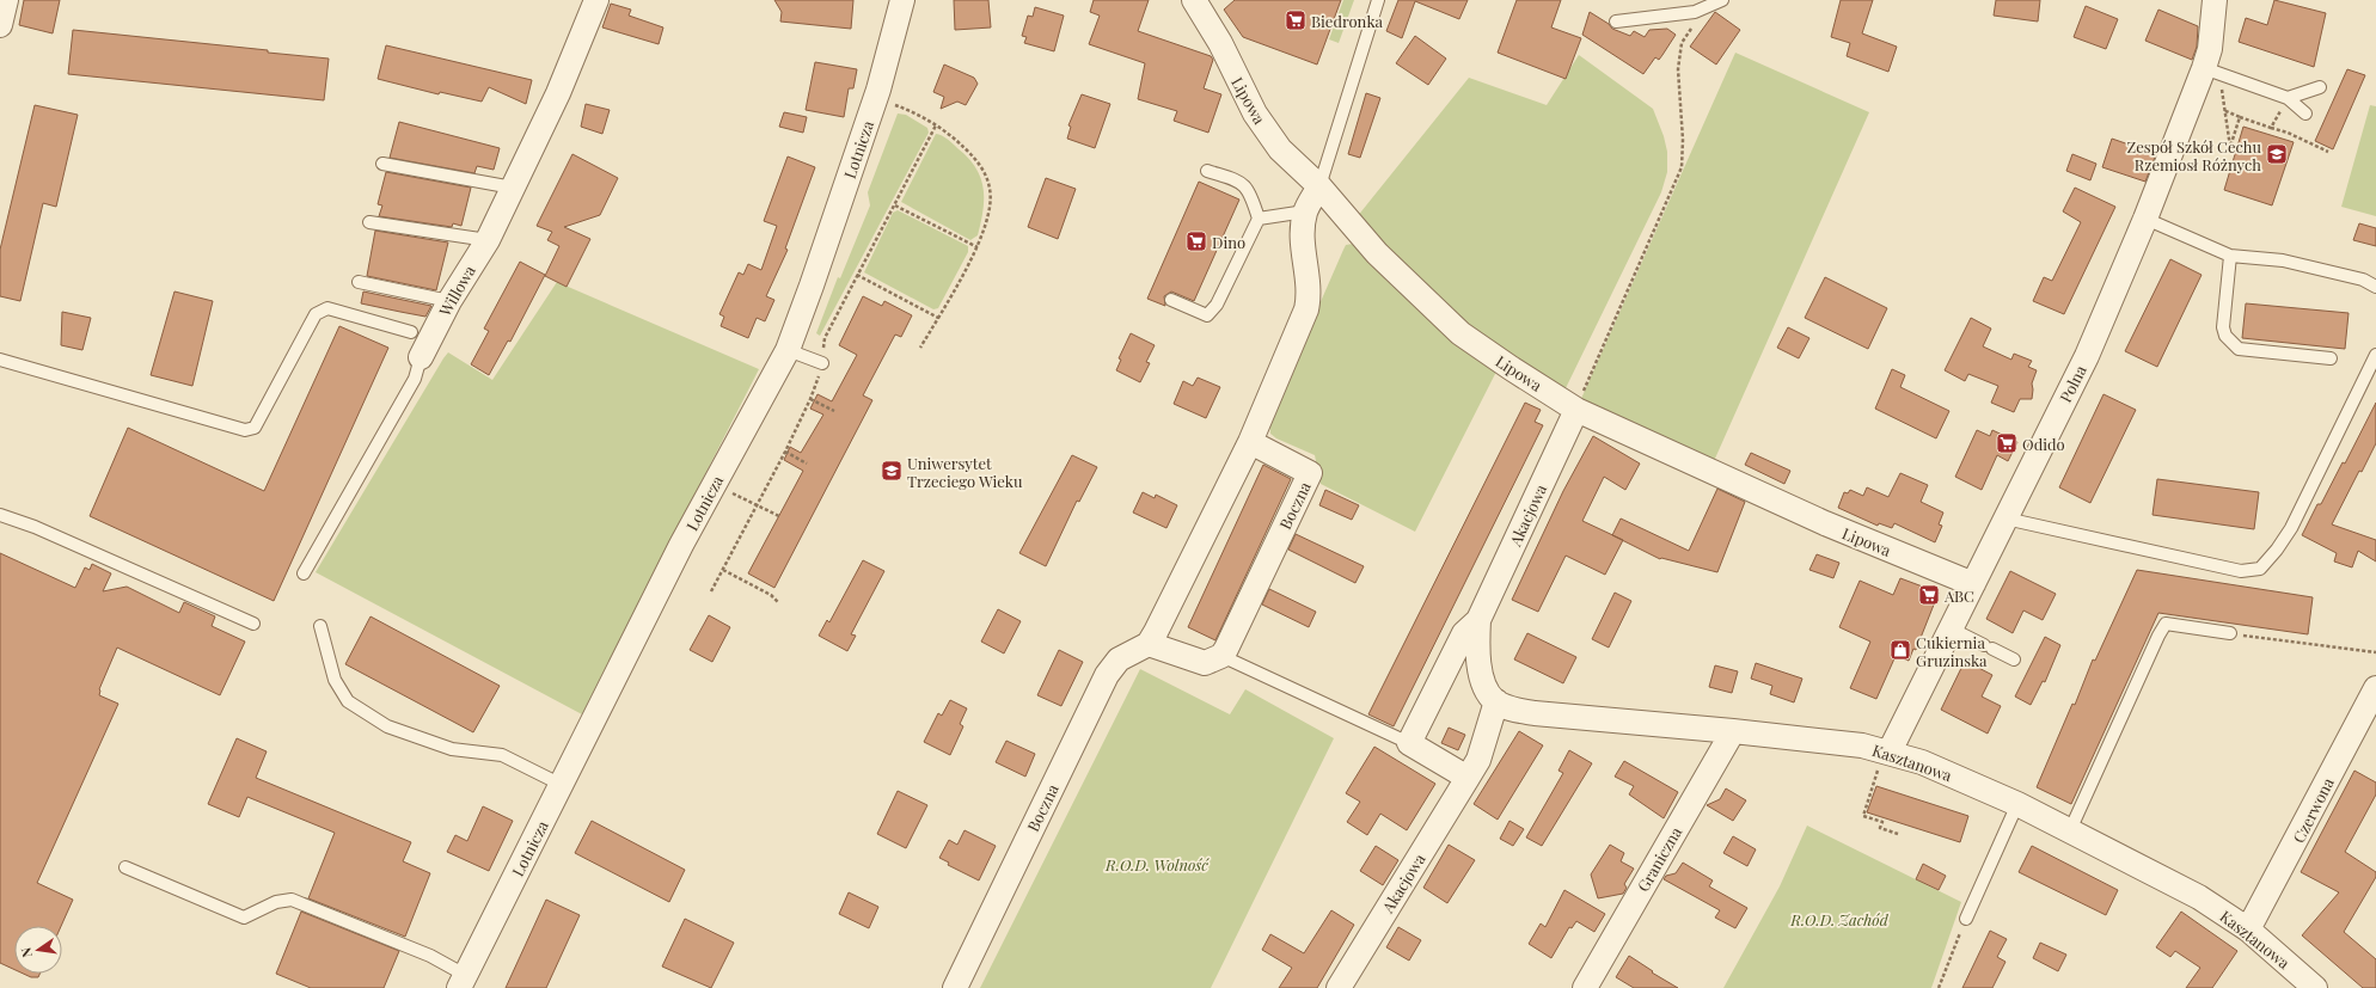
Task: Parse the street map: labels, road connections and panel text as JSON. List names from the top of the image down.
{
  "streets": {
    "street": [
      "Lipowa",
      "Lotnicza",
      "Willowa",
      "Polna",
      "Boczna",
      "Akacjowa",
      "Kasztanowa",
      "Czerwona",
      "Graniczna"
    ]
  },
  "crossings": [
    ["Lipowa", "Polna"],
    ["Lipowa", "Boczna"],
    ["Lipowa", "Akacjowa"],
    ["Polna", "Kasztanowa"],
    ["Akacjowa", "Kasztanowa"],
    ["Kasztanowa", "Czerwona"],
    ["Kasztanowa", "Graniczna"]
  ],
  "parks": ["R.O.D. Wolność", "R.O.D. Zachód"],
  "places": {
    "supermarket": [
      "Biedronka",
      "Dino",
      "Odido",
      "ABC"
    ],
    "school or university": ["Zespół Szkół Cechu Rzemiosł Różnych", "Uniwersytet Trzeciego Wieku"],
    "shop": ["Cukiernia Gruzinska"]
  },
  "north": "left"
}
